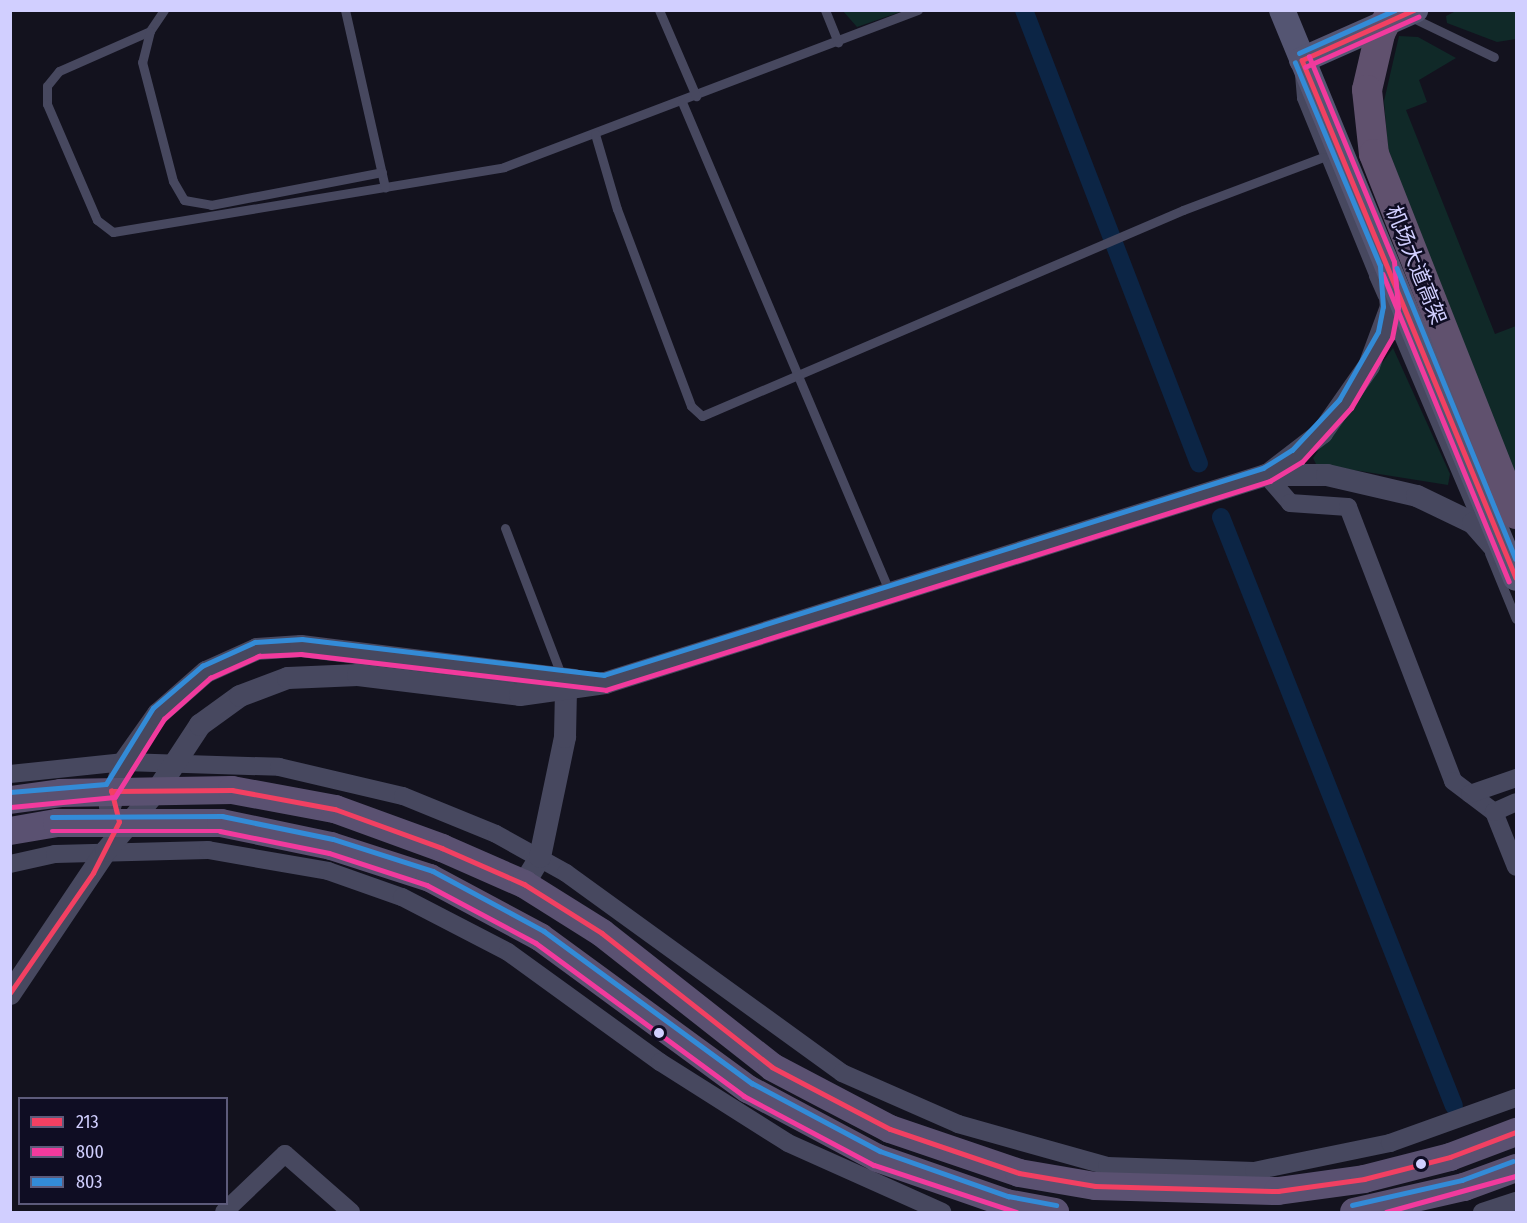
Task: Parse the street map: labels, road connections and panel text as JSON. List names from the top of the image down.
{
  "streets": {
    "highway": ["机场大道高架"]
  },
  "lines": ["transit line 213", "transit line 803", "transit line 800"],
  "legend": ["213", "800", "803"]
}
